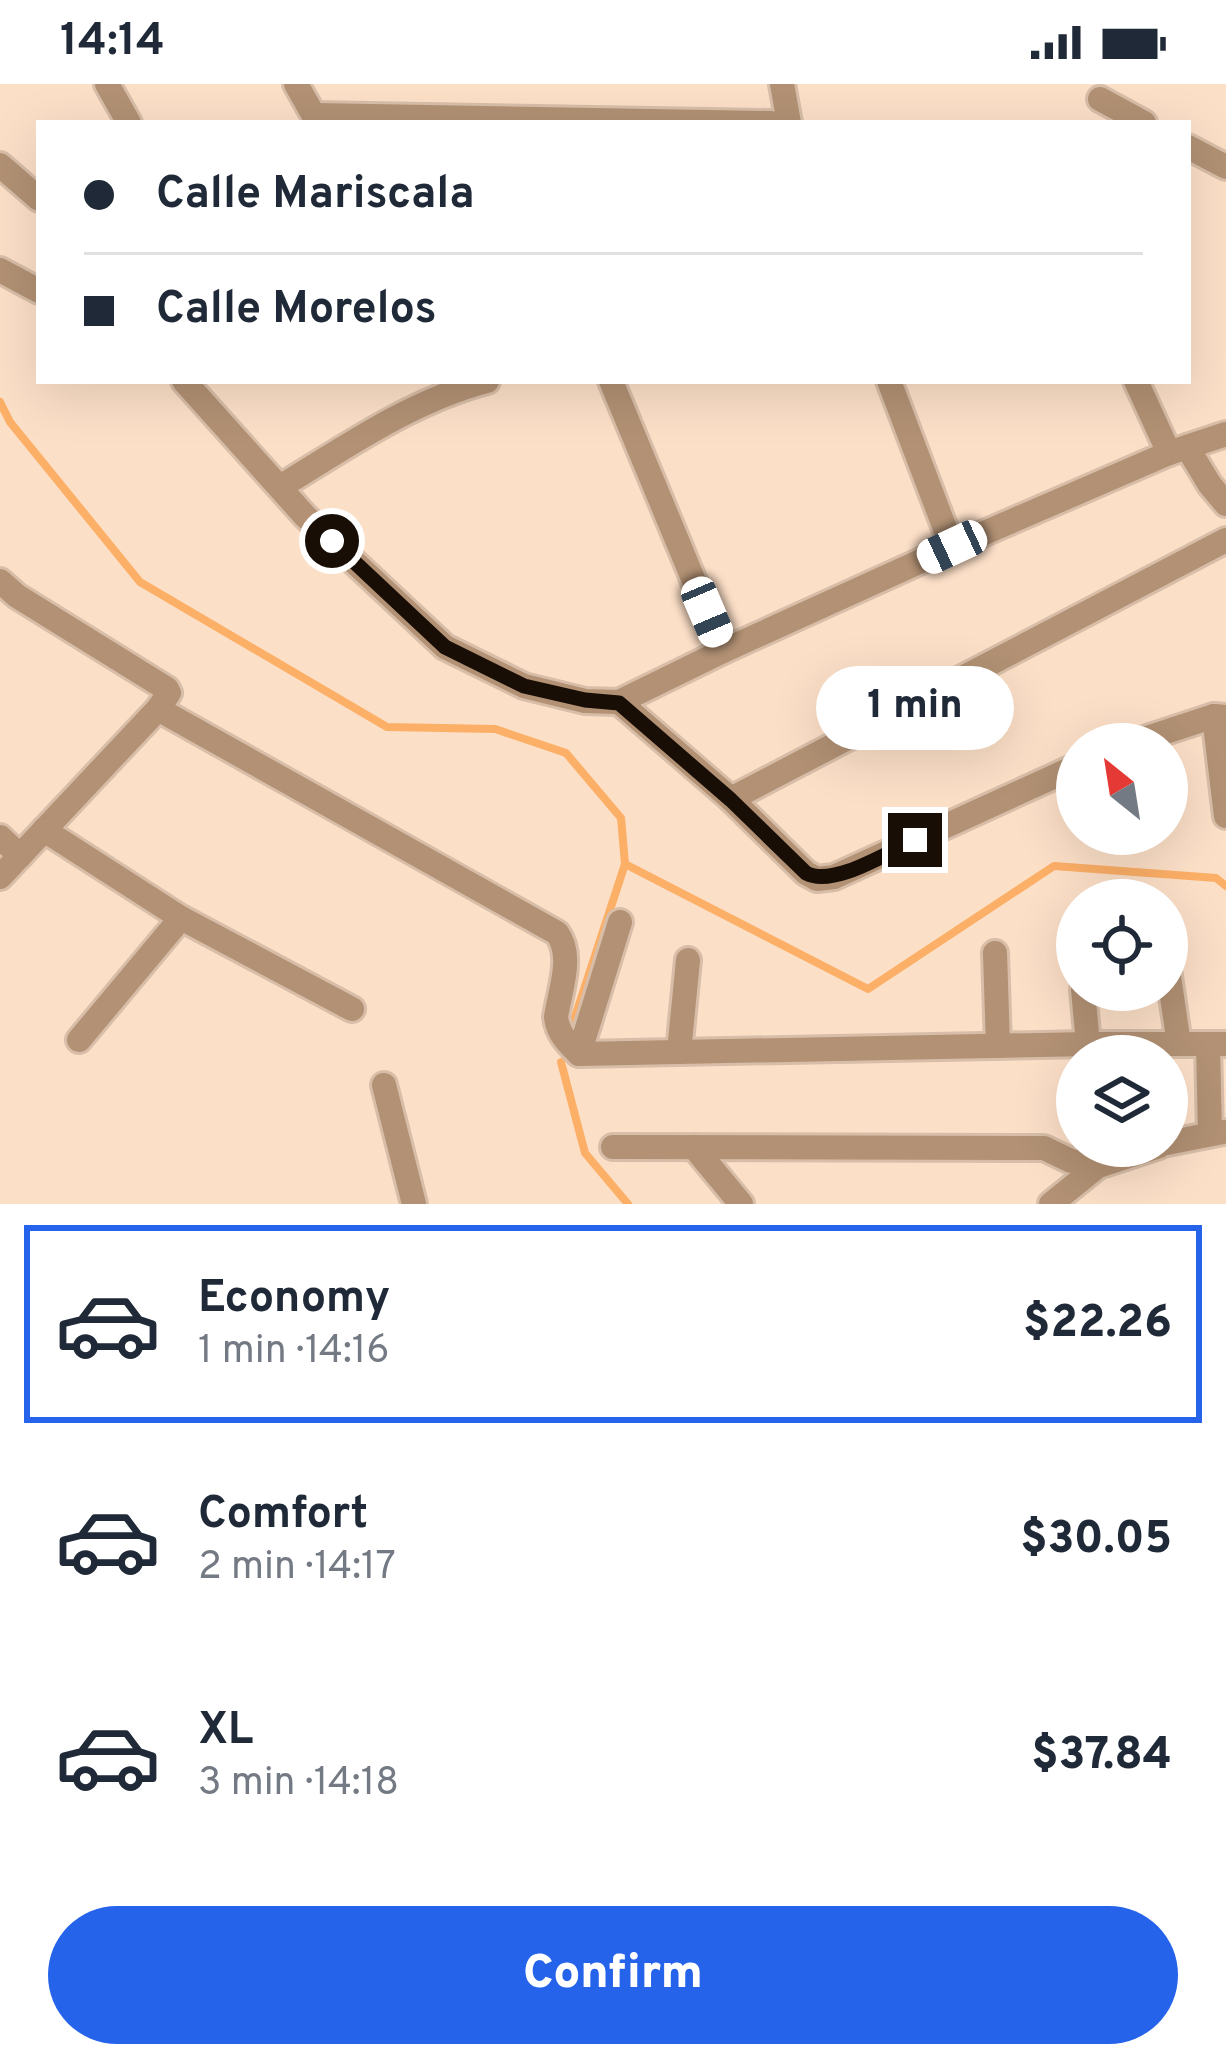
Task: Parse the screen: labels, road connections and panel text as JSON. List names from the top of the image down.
{
  "north": "top left",
  "page": {
    "status": "14:14",
    "banner": ["Calle Mariscala", "Calle Morelos"],
    "bubble": "1 min",
    "list": [
      {
        "name": "Economy",
        "note": "1 min · 14:16",
        "value": "$22.26"
      },
      {
        "name": "Comfort",
        "note": "2 min · 14:17",
        "value": "$30.05"
      },
      {
        "name": "XL",
        "note": "3 min · 14:18",
        "value": "$37.84"
      }
    ],
    "buttons": "Confirm"
  }
}
